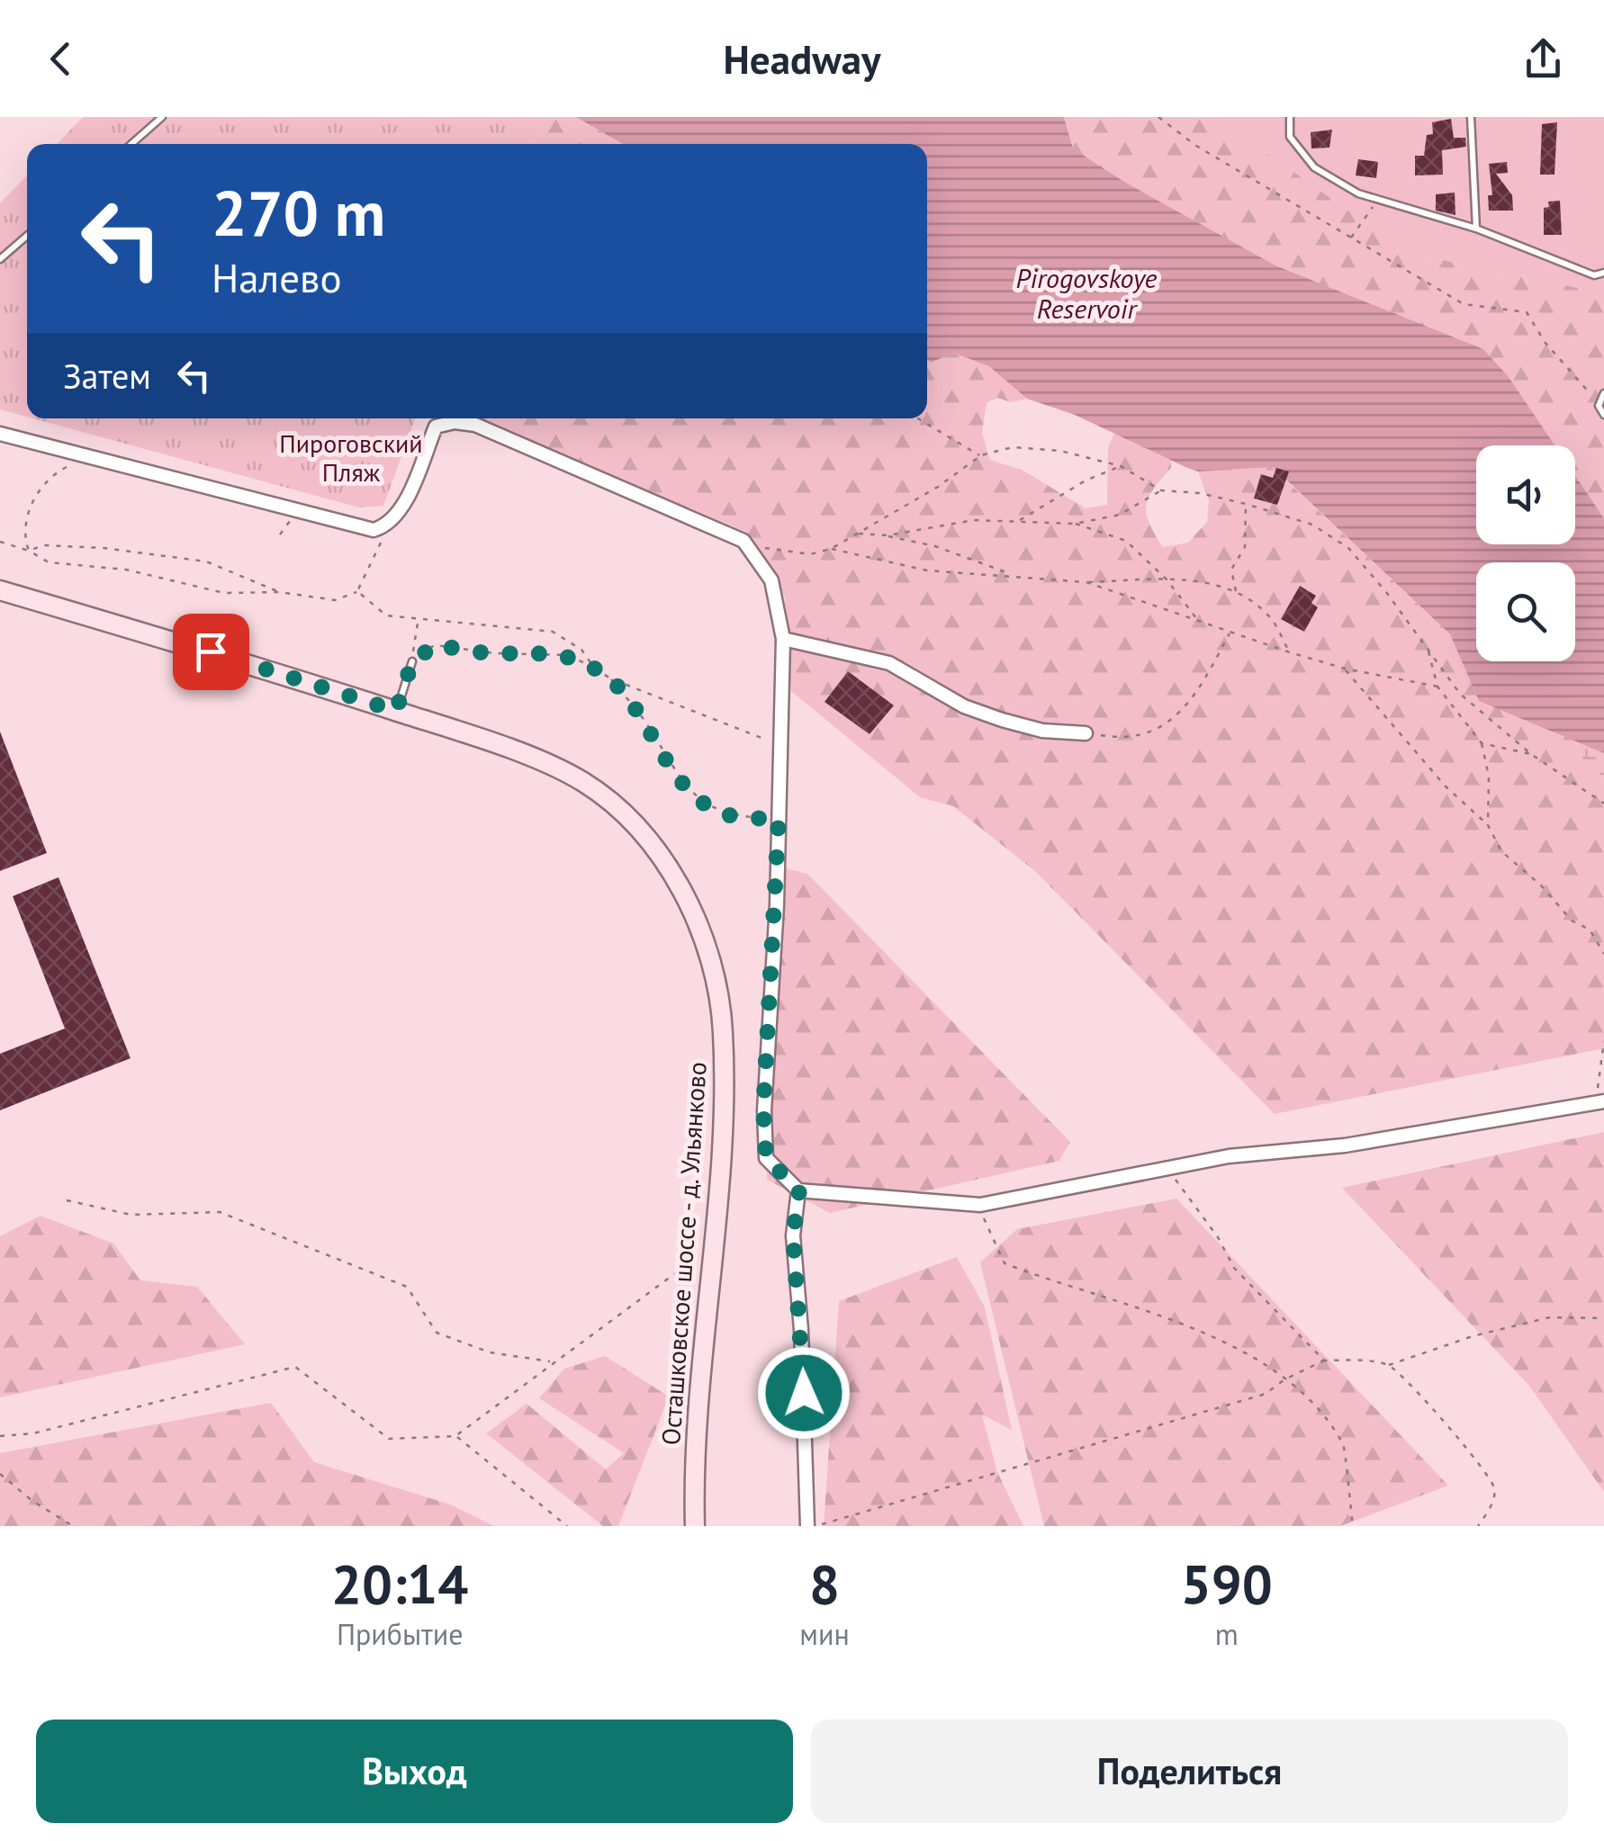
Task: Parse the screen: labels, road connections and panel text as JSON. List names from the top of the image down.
{
  "streets": {
    "street": ["Осташковское шоссе - д. Ульянково"]
  },
  "water": ["Pirogovskoye Reservoir"],
  "parks": ["Пироговский Пляж"],
  "page": {
    "header": "Headway",
    "turn": ["270 m", "Налево"],
    "then": "Затем",
    "eta": [
      "20:14",
      "Прибытие",
      "8",
      "мин",
      "590",
      "m"
    ],
    "buttons": ["Выход", "Поделиться"]
  }
}
